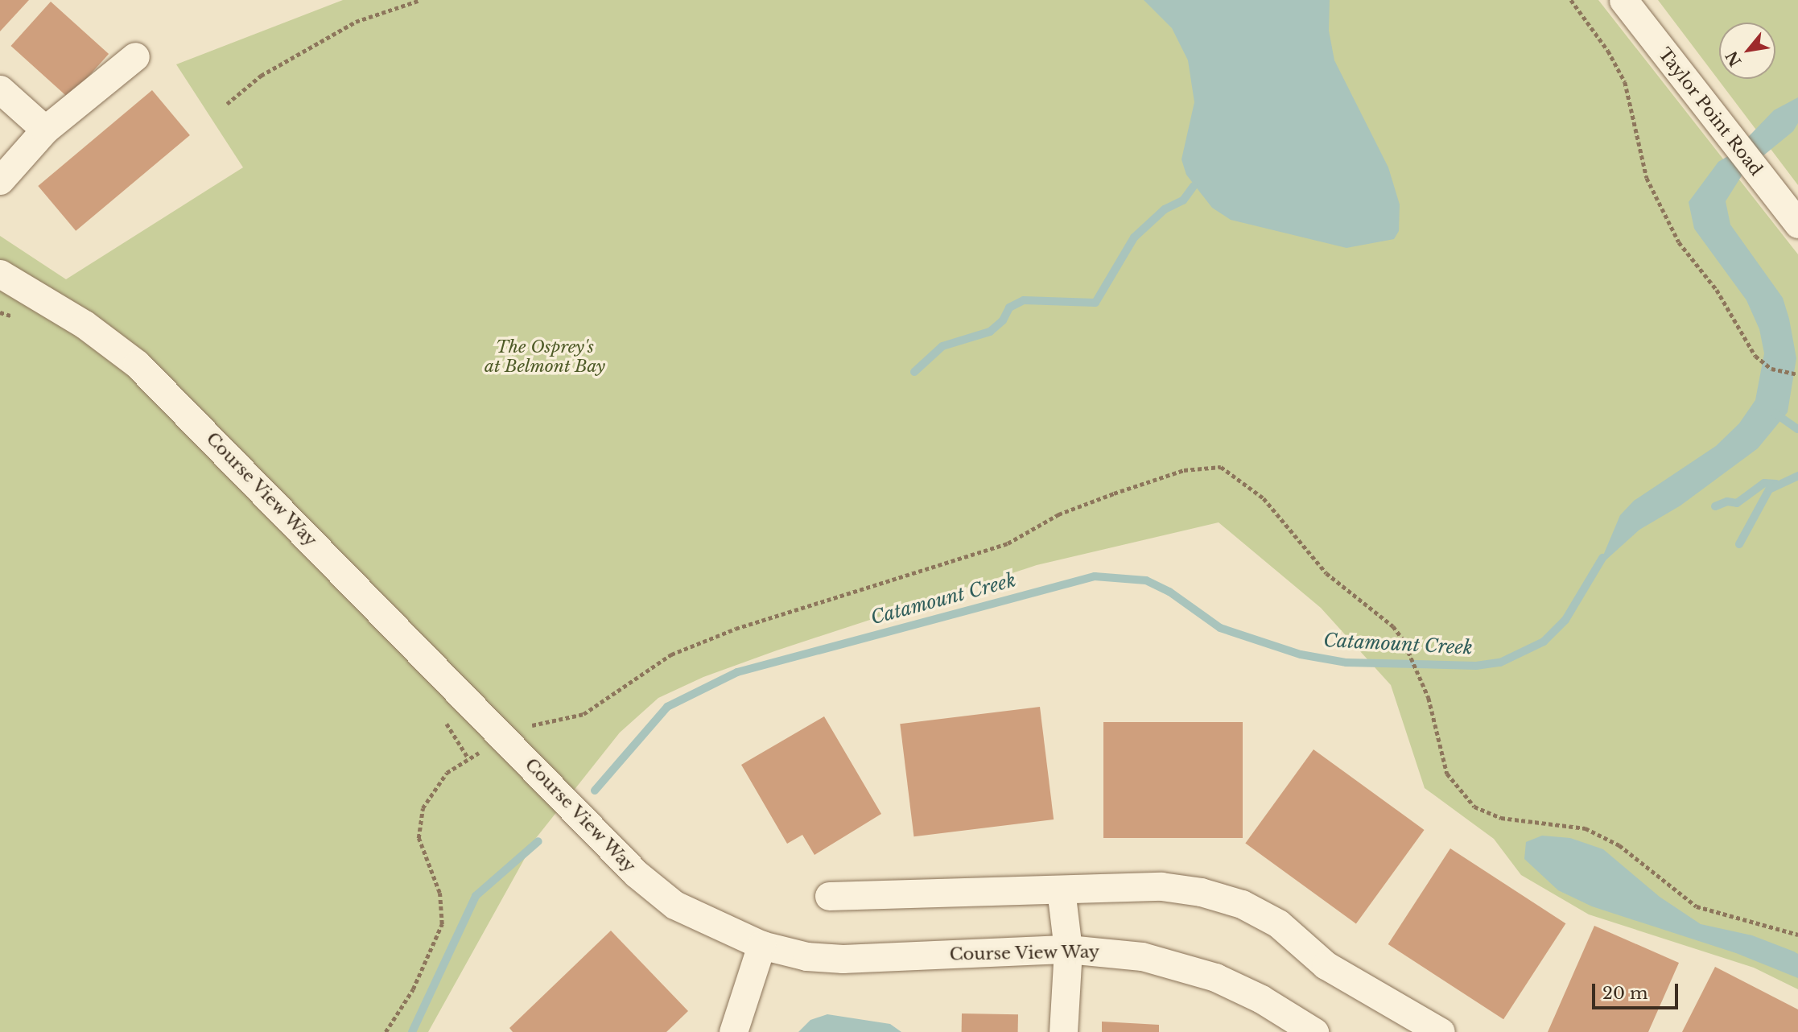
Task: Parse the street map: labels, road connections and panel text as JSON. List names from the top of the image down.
{
  "streets": {
    "street": ["Taylor Point Road", "Course View Way"]
  },
  "water": ["Catamount Creek"],
  "parks": ["The Osprey's at Belmont Bay"],
  "scale_bar": "20 m",
  "north": "bottom left"
}
